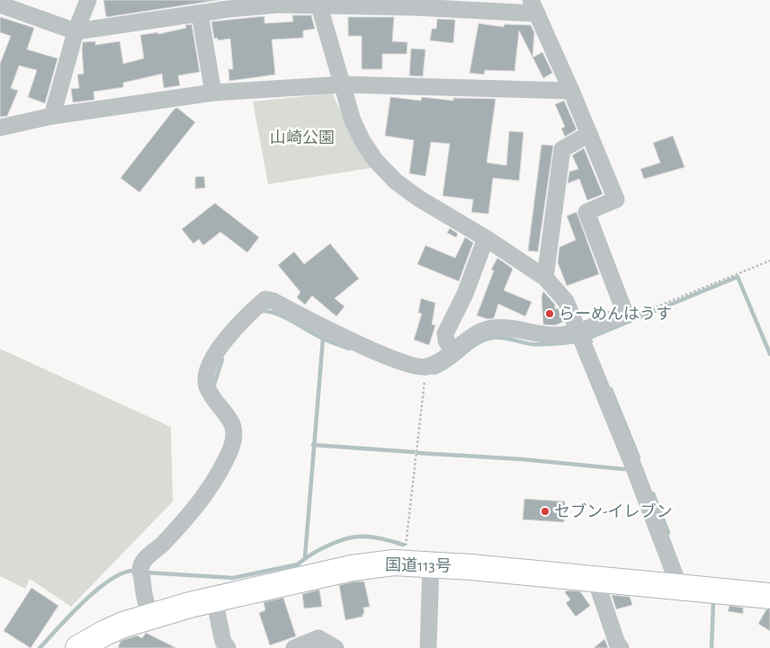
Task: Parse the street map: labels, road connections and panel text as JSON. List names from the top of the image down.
{
  "streets": {
    "highway": ["国道113号"]
  },
  "parks": ["山崎公園"],
  "places": ["らーめんはうす", "セブン-イレブン"]
}
